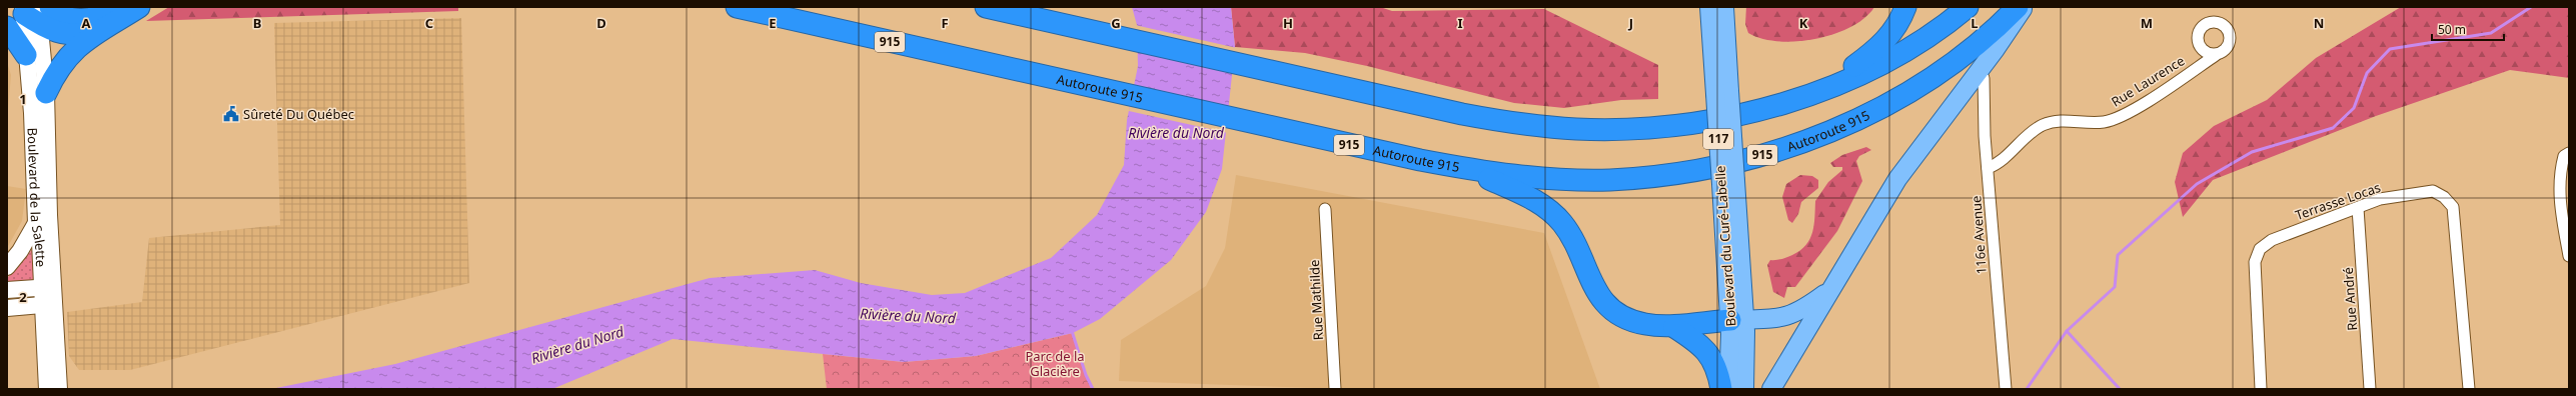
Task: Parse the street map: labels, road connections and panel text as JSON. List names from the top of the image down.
{
  "streets": {
    "highway": ["915", "Autoroute 915"],
    "main road": ["Boulevard du Curé-Labelle"],
    "street": [
      "Rue Laurence",
      "Boulevard de la Salette",
      "Terrasse Locas",
      "116e Avenue",
      "Rue André",
      "Rue Mathilde"
    ]
  },
  "crossings": [
    ["Rue Laurence", "116e Avenue"],
    ["Terrasse Locas", "Rue André"]
  ],
  "water": ["Rivière du Nord"],
  "parks": ["Parc de la Glacière"],
  "places": {
    "public building": ["Sûreté Du Québec"]
  },
  "scale_bar": "50 m",
  "grid": {
    "columns": [
      "A",
      "B",
      "C",
      "D",
      "E",
      "F",
      "G",
      "H",
      "I",
      "J",
      "K",
      "L",
      "M",
      "N"
    ],
    "rows": ["1", "2"]
  }
}
